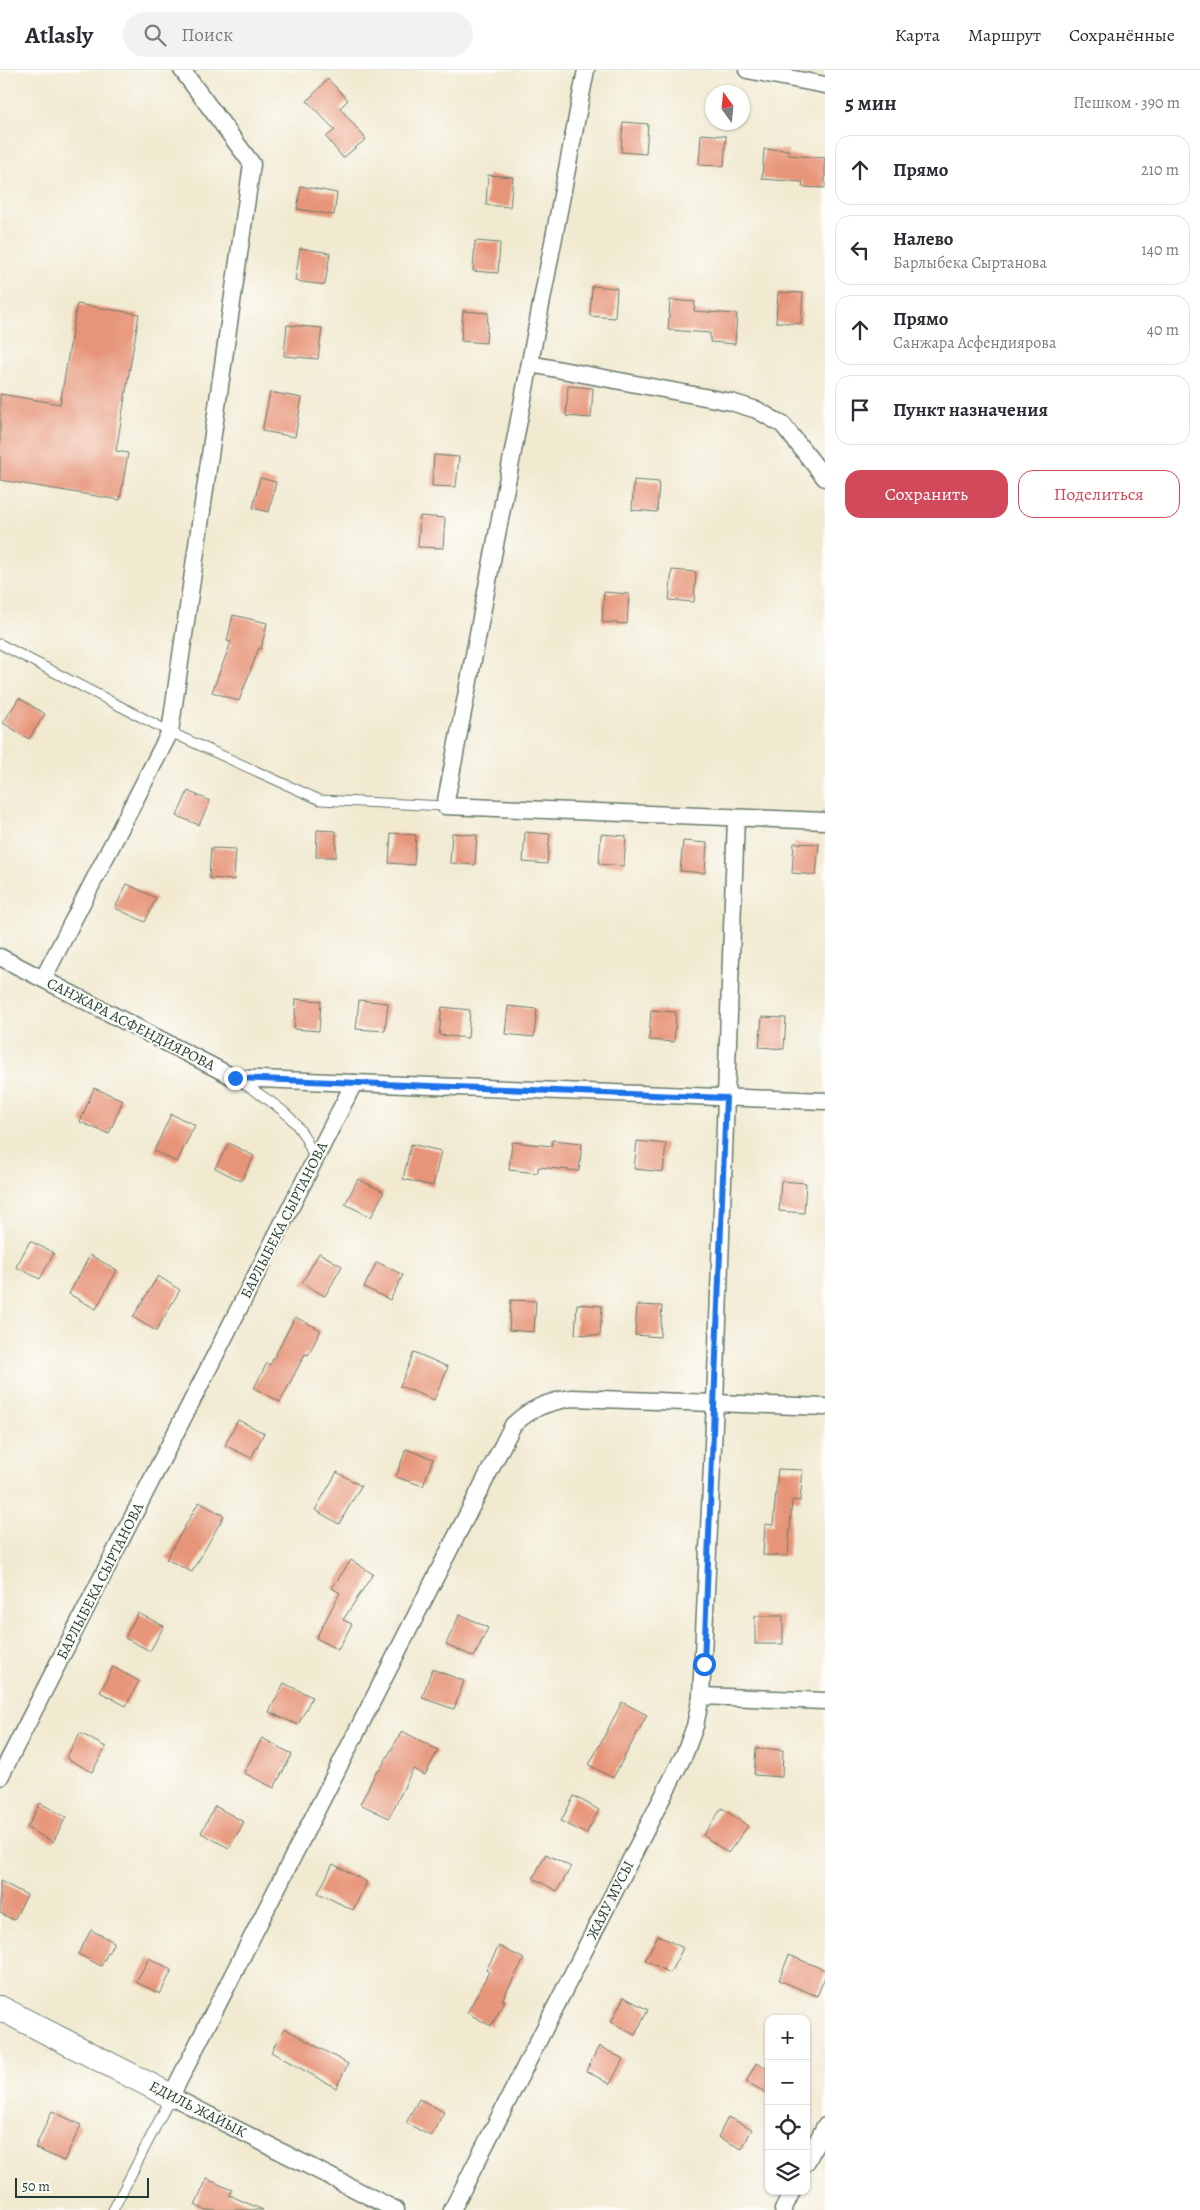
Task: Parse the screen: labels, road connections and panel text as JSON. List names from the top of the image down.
{
  "streets": {
    "street": [
      "САНЖАРА АСФЕНДИЯРОВА",
      "БАРЛЫБЕКА СЫРТАНОВА",
      "ЖАЯУ МУСЫ",
      "ЕДИЛЬ ЖАЙЫК"
    ]
  },
  "crossings": [
    ["САНЖАРА АСФЕНДИЯРОВА", "БАРЛЫБЕКА СЫРТАНОВА"]
  ],
  "scale_bar": "50 m",
  "north": "top",
  "page": {
    "header": "Atlasly",
    "search": "Поиск",
    "nav": ["Карта", "Маршрут", "Сохранённые"],
    "heading": ["5 мин", "Пешком · 390 m"],
    "list": [
      ["Прямо", "210 m"],
      ["Налево", "Барлыбека Сыртанова", "140 m"],
      ["Прямо", "Санжара Асфендиярова", "40 m"],
      "Пункт назначения"
    ],
    "buttons": ["Сохранить", "Поделиться"],
    "map_buttons": ["+", "−"],
    "scale": "50 m"
  }
}
